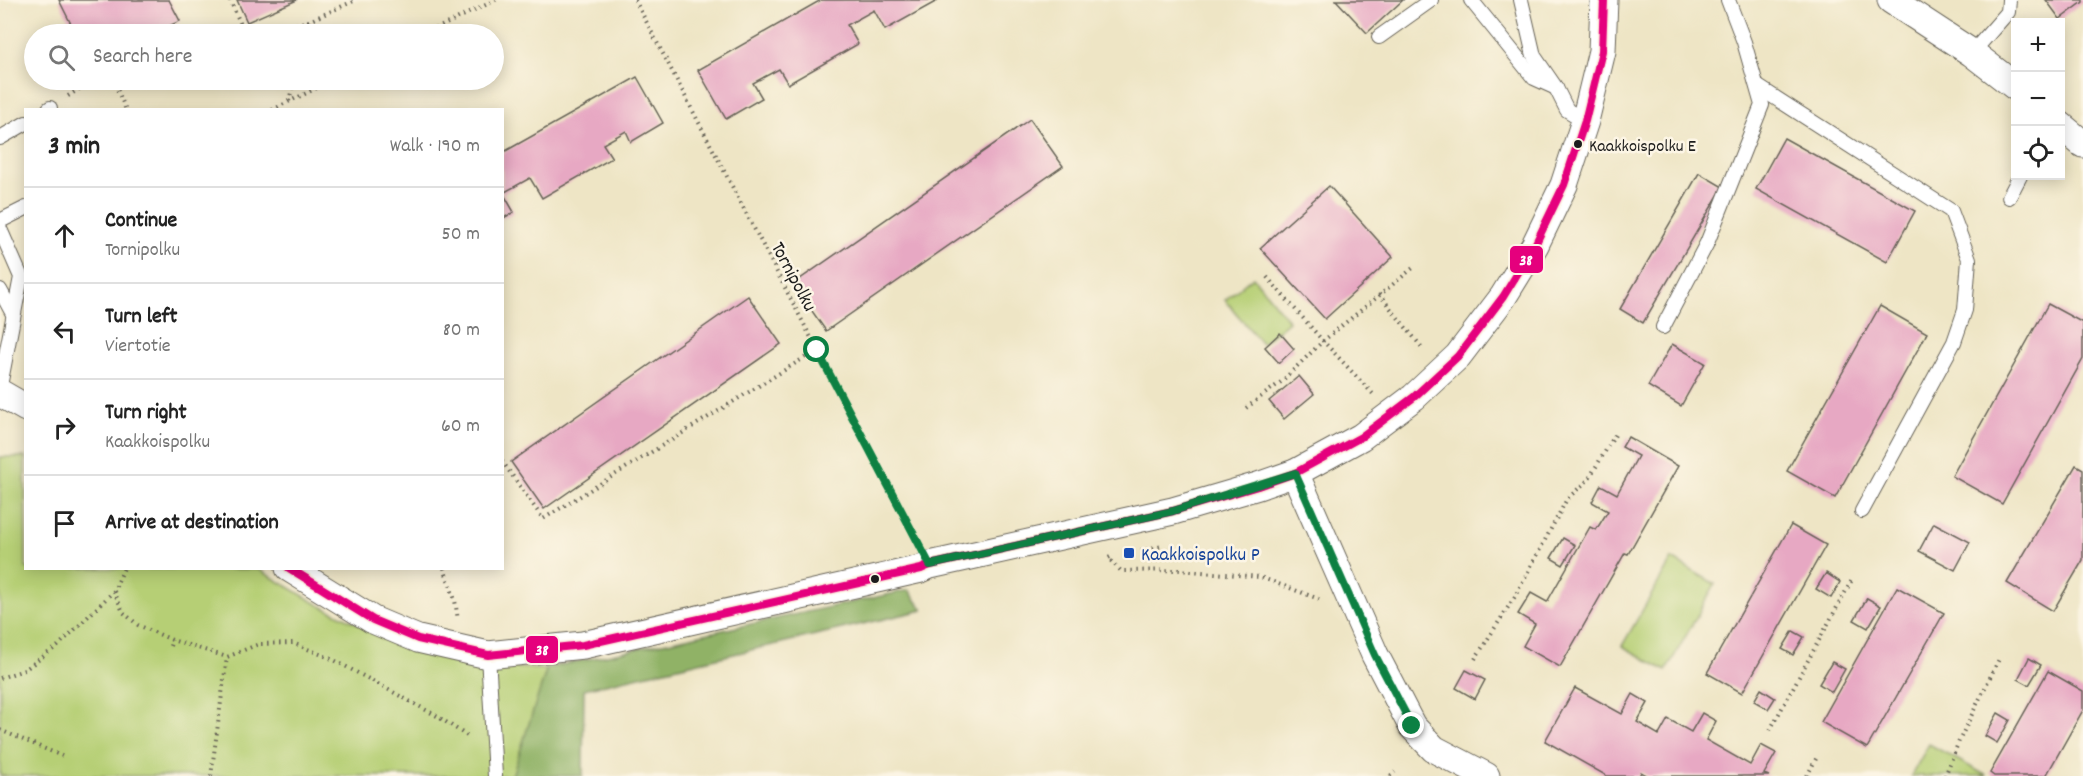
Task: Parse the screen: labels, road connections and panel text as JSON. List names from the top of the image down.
{
  "streets": {
    "path": ["Tornipolku"]
  },
  "places": {
    "other": ["Kaakkoispolku E"],
    "transit": ["Kaakkoispolku P"]
  },
  "lines": ["transit line 38"],
  "page": {
    "map_buttons": ["+", "−"],
    "search": "Search here",
    "heading": ["3 min", "Walk · 190 m"],
    "list": [
      ["Continue", "Tornipolku", "50 m"],
      ["Turn left", "Viertotie", "80 m"],
      ["Turn right", "Kaakkoispolku", "60 m"],
      "Arrive at destination"
    ]
  }
}
